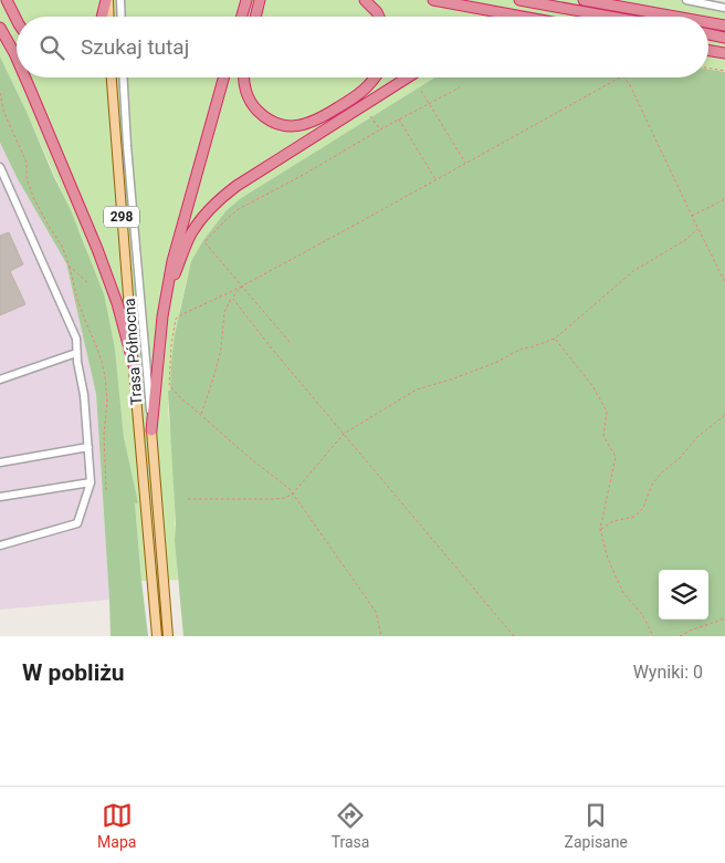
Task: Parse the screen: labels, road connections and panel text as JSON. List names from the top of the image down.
{
  "streets": {
    "main road": ["298", "Trasa Północna"]
  },
  "page": {
    "search": "Szukaj tutaj",
    "heading": ["W pobliżu", "Wyniki: 0"],
    "nav": ["Mapa", "Trasa", "Zapisane"]
  }
}
